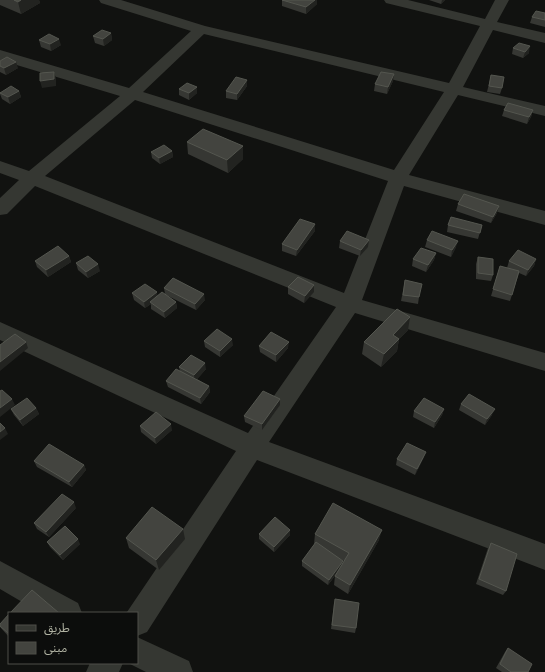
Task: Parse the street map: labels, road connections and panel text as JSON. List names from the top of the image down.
{
  "legend": ["طريق", "مبنى"]
}
